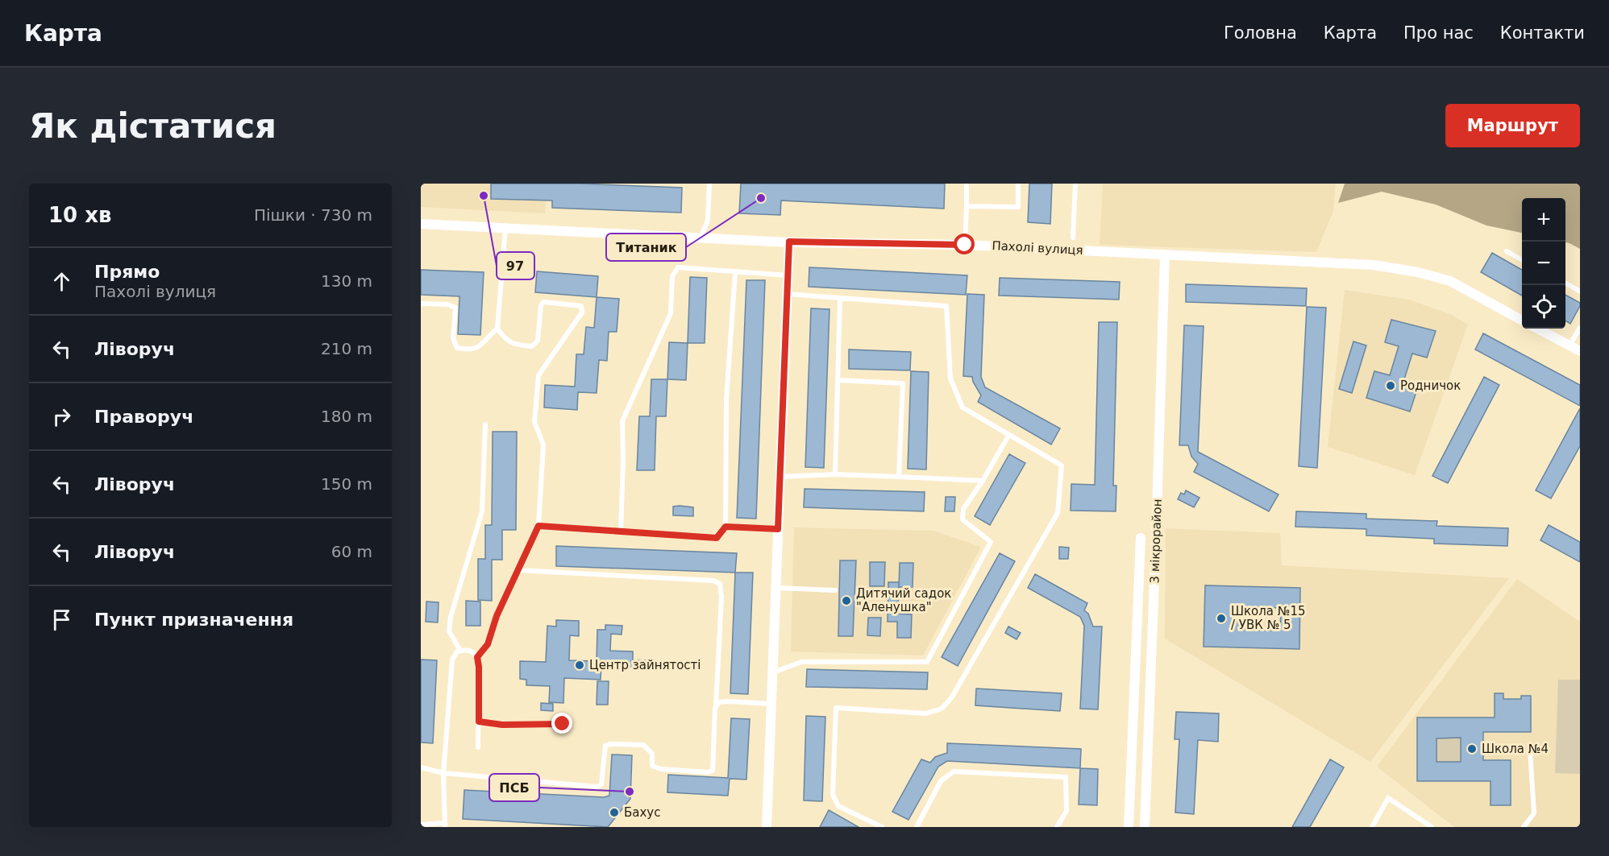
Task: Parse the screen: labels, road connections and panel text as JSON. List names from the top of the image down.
{
  "streets": {
    "street": ["Пахолі вулиця", "3 мікрорайон"]
  },
  "crossings": [
    ["Пахолі вулиця", "3 мікрорайон"]
  ],
  "places": [
    "97",
    "Титаник",
    "Родничок",
    "Дитячий садок \"Аленушка\"",
    "Школа №15 / УВК № 5",
    "Центр зайнятості",
    "Школа №4",
    "ПСБ",
    "Бахус"
  ],
  "page": {
    "header": "Карта",
    "nav": [
      "Головна",
      "Карта",
      "Про нас",
      "Контакти"
    ],
    "buttons": "Маршрут",
    "title": "Як дістатися",
    "heading": ["10 хв", "Пішки · 730 m"],
    "map_buttons": ["+", "−"],
    "list": [
      ["Прямо", "Пахолі вулиця", "130 m"],
      ["Ліворуч", "210 m"],
      ["Праворуч", "180 m"],
      ["Ліворуч", "150 m"],
      ["Ліворуч", "60 m"],
      "Пункт призначення"
    ]
  }
}
